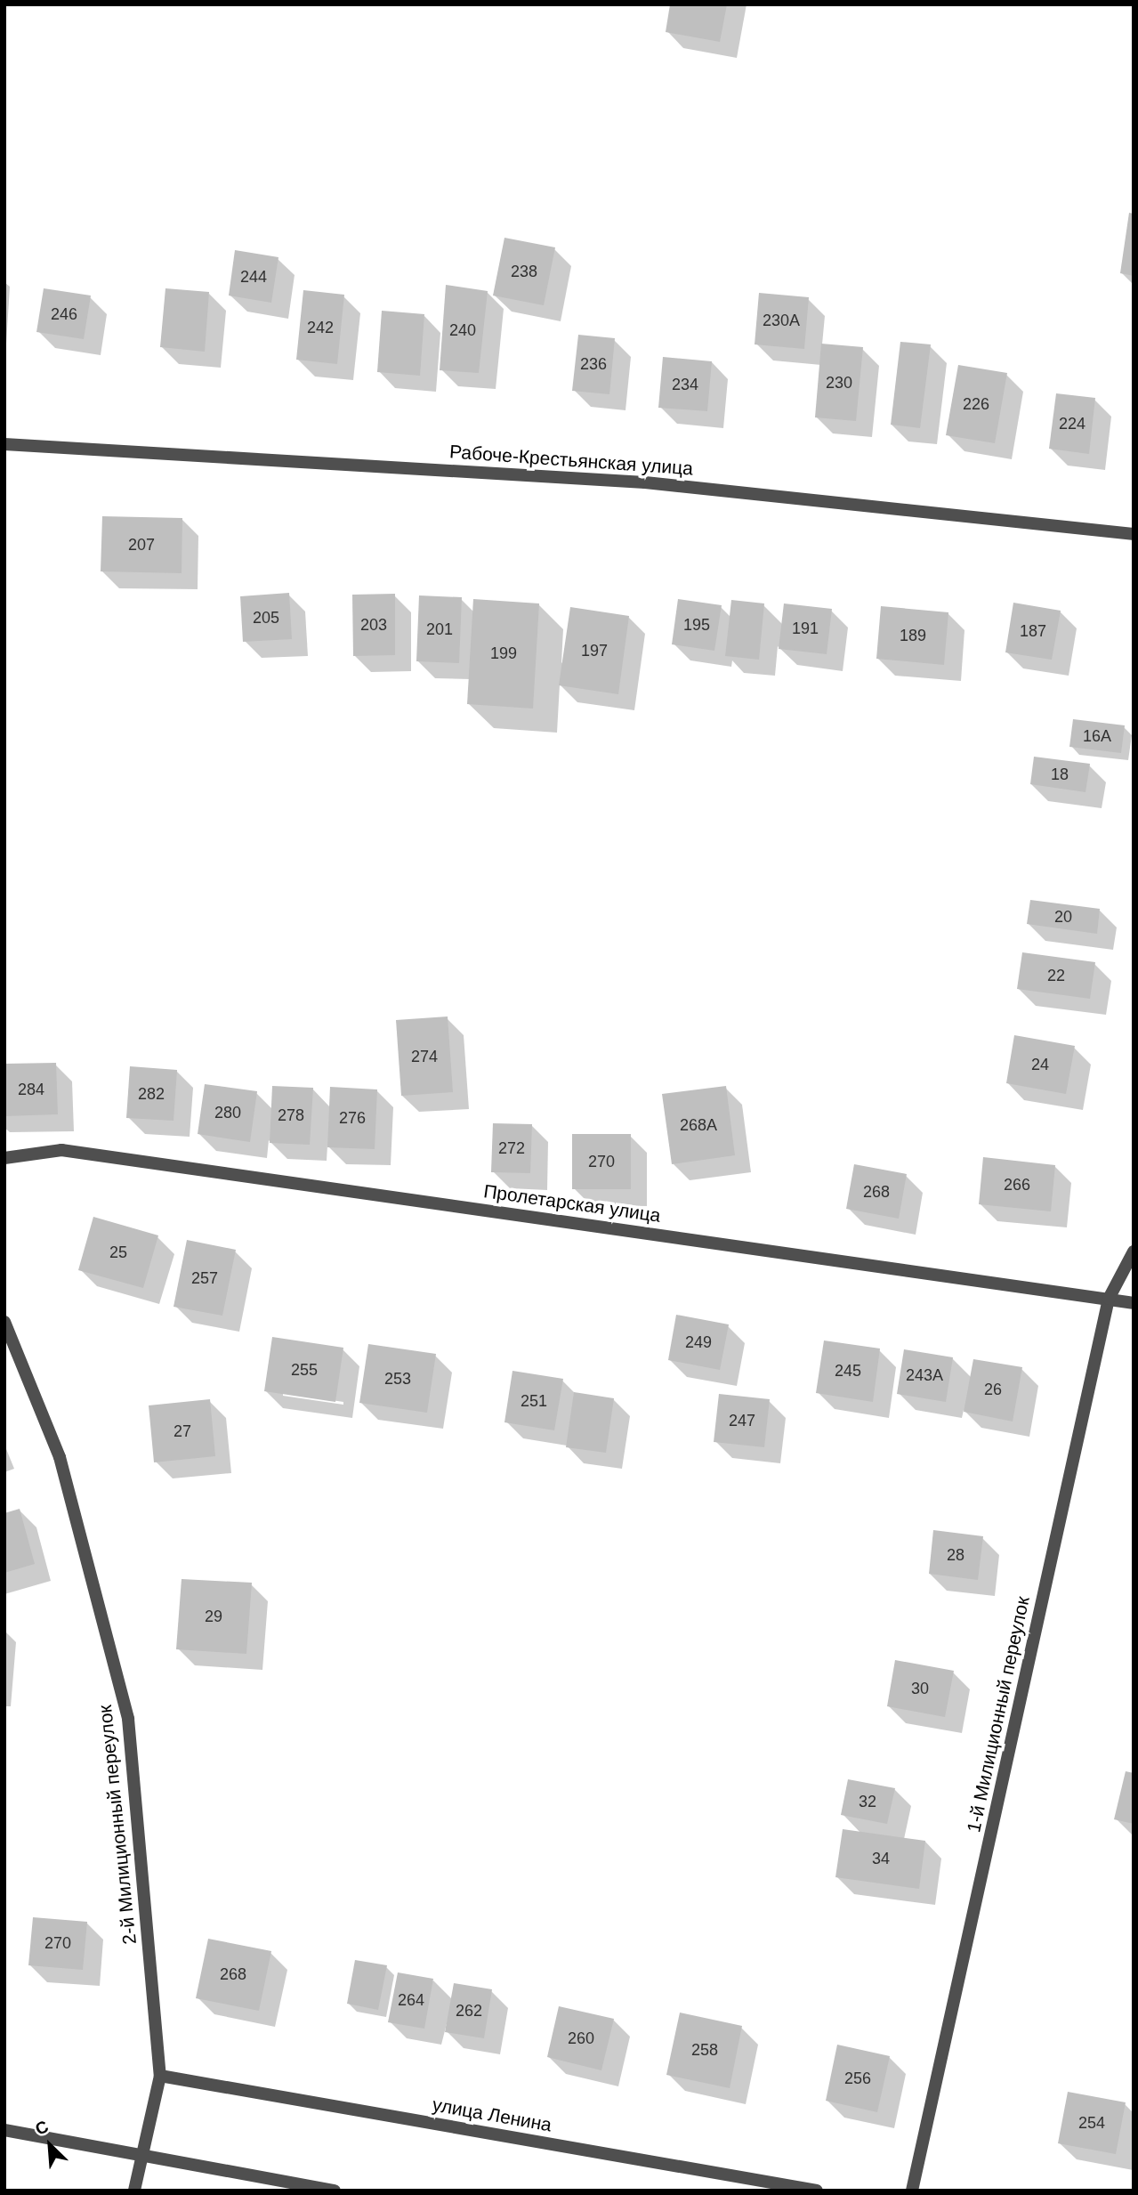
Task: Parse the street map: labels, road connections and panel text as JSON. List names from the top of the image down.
{
  "streets": {
    "street": [
      "Рабоче-Крестьянская улица",
      "Пролетарская улица",
      "1-й Милиционный переулок",
      "2-й Милиционный переулок",
      "улица Ленина"
    ]
  },
  "crossings": [
    ["Пролетарская улица", "1-й Милиционный переулок"],
    ["2-й Милиционный переулок", "улица Ленина"]
  ],
  "house_numbers": [
    "238",
    "244",
    "246",
    "230А",
    "242",
    "240",
    "236",
    "230",
    "234",
    "226",
    "224",
    "207",
    "205",
    "203",
    "195",
    "191",
    "201",
    "187",
    "189",
    "197",
    "199",
    "16А",
    "18",
    "20",
    "22",
    "274",
    "24",
    "284",
    "282",
    "280",
    "278",
    "276",
    "268А",
    "272",
    "270",
    "266",
    "268",
    "25",
    "257",
    "249",
    "255",
    "245",
    "243А",
    "253",
    "26",
    "251",
    "247",
    "27",
    "28",
    "29",
    "30",
    "32",
    "34",
    "270",
    "268",
    "264",
    "262",
    "260",
    "258",
    "256",
    "254"
  ],
  "north": "top left"
}
